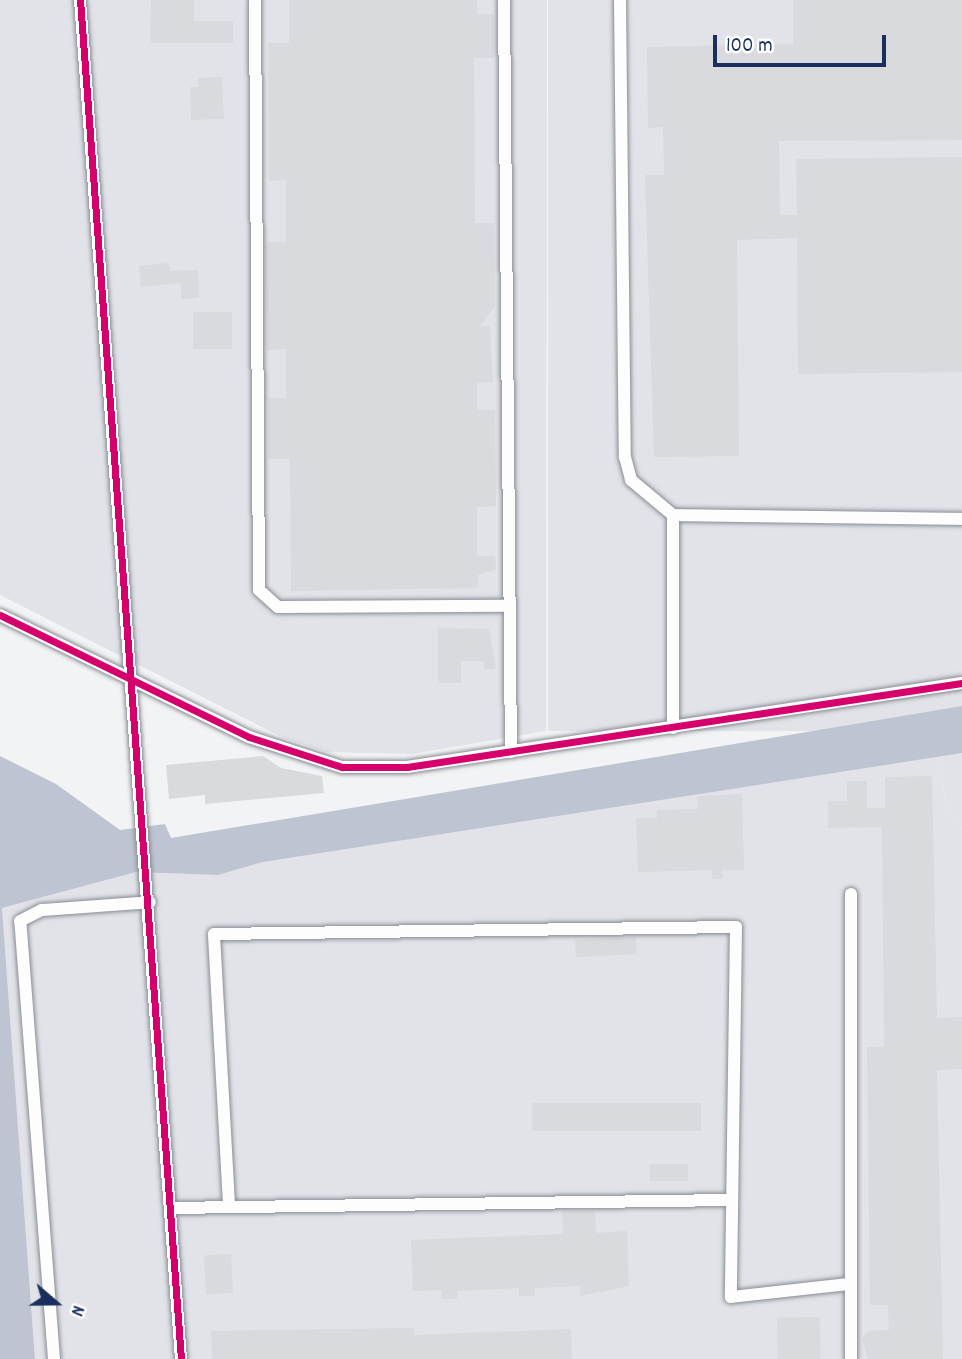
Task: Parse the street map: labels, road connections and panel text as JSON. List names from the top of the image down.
{
  "scale_bar": "100 m",
  "north": "right"
}
